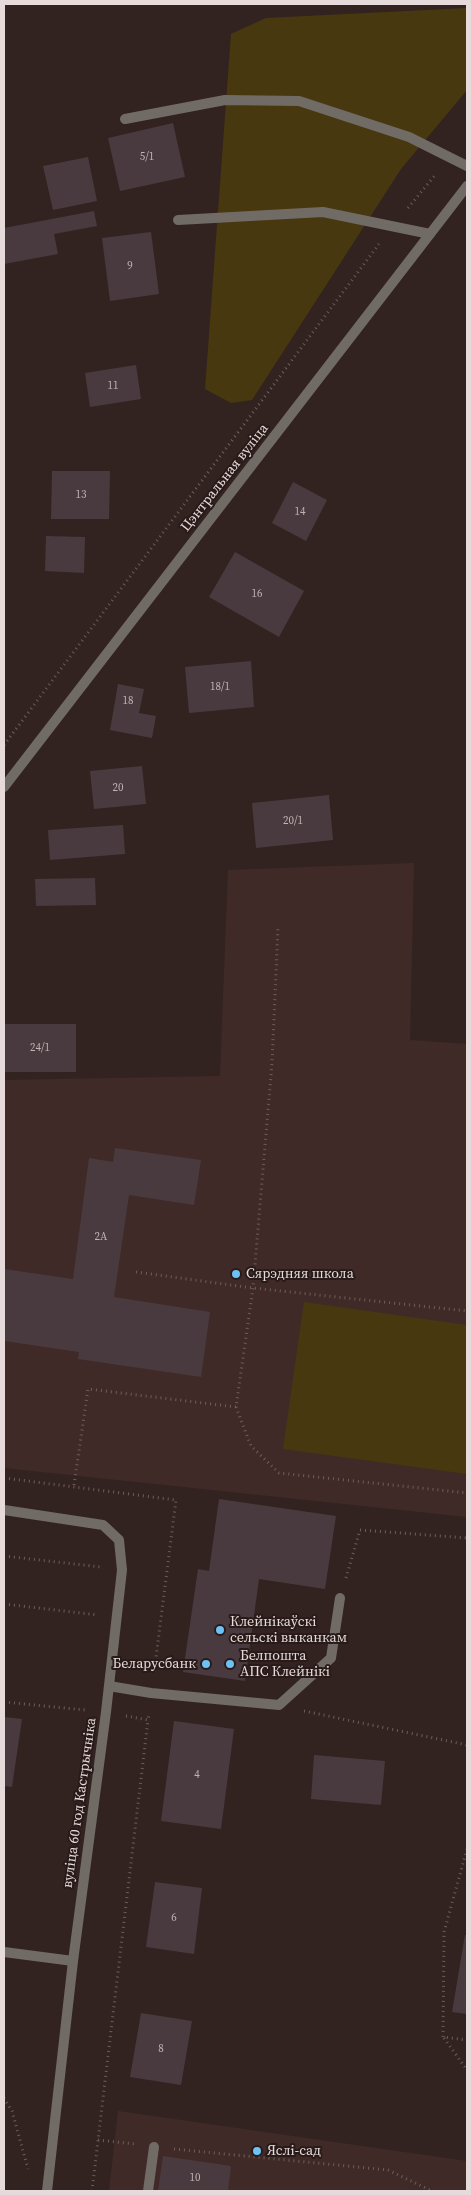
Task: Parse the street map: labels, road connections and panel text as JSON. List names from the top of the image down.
{
  "streets": {
    "street": ["Цэнтральная вуліца", "вуліца 60 год Кастрычніка"]
  },
  "places": [
    "Сярэдняя школа",
    "Клейнікаўскі сельскі выканкам",
    "Беларусбанк",
    "Белпошта АПС Клейнікі",
    "Яслі-сад"
  ],
  "house_numbers": [
    "5/1",
    "9",
    "11",
    "13",
    "14",
    "16",
    "18/1",
    "18",
    "20",
    "20/1",
    "24/1",
    "2А",
    "4",
    "6",
    "8",
    "10"
  ]
}
